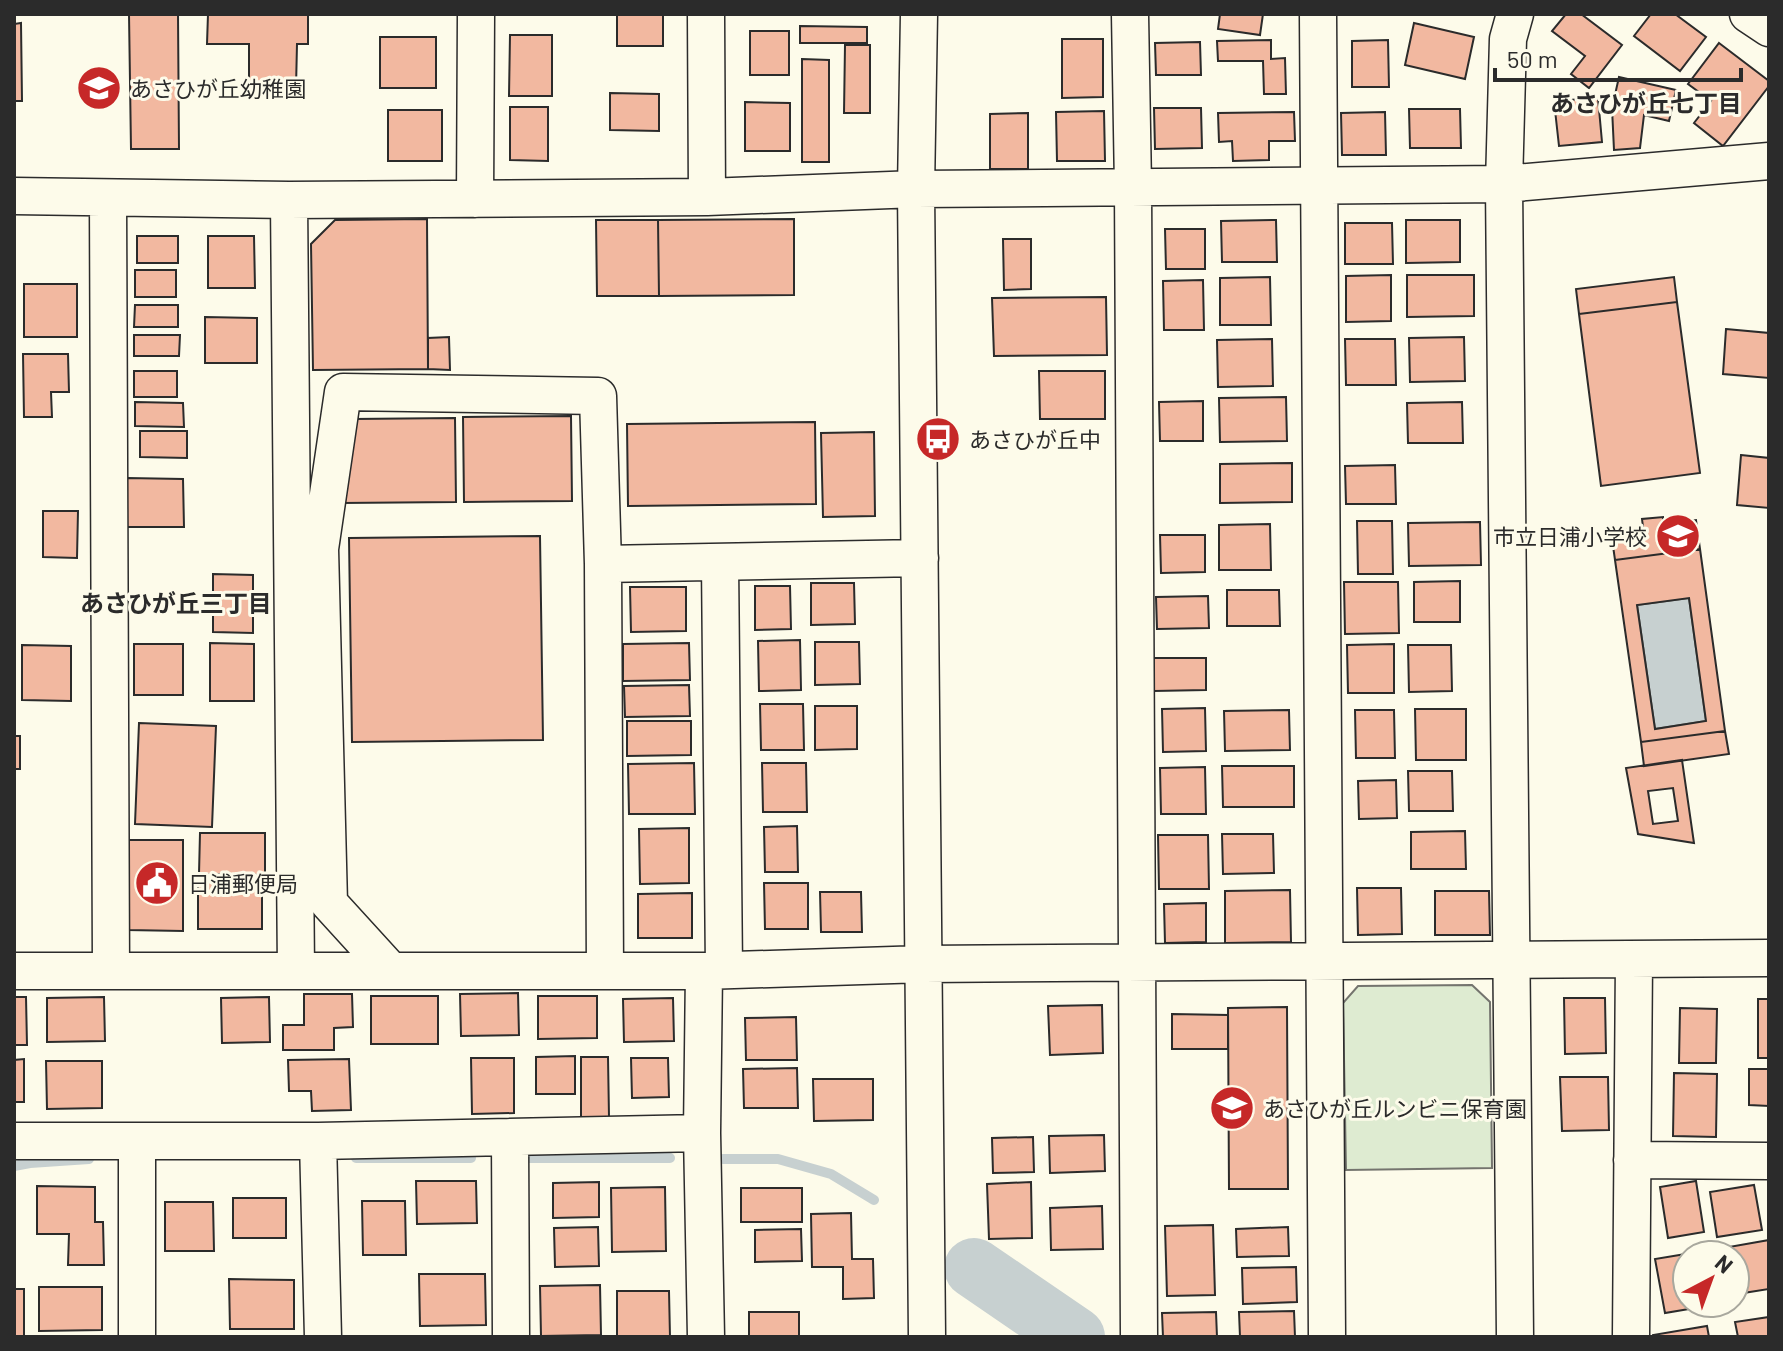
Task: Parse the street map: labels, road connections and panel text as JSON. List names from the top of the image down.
{
  "districts": ["あさひが丘七丁目", "あさひが丘三丁目"],
  "places": {
    "school or university": ["あさひが丘幼稚園", "市立日浦小学校", "あさひが丘ルンビニ保育園"],
    "bus stop": ["あさひが丘中"],
    "public building": ["日浦郵便局"]
  },
  "scale_bar": "50 m",
  "north": "top right"
}
